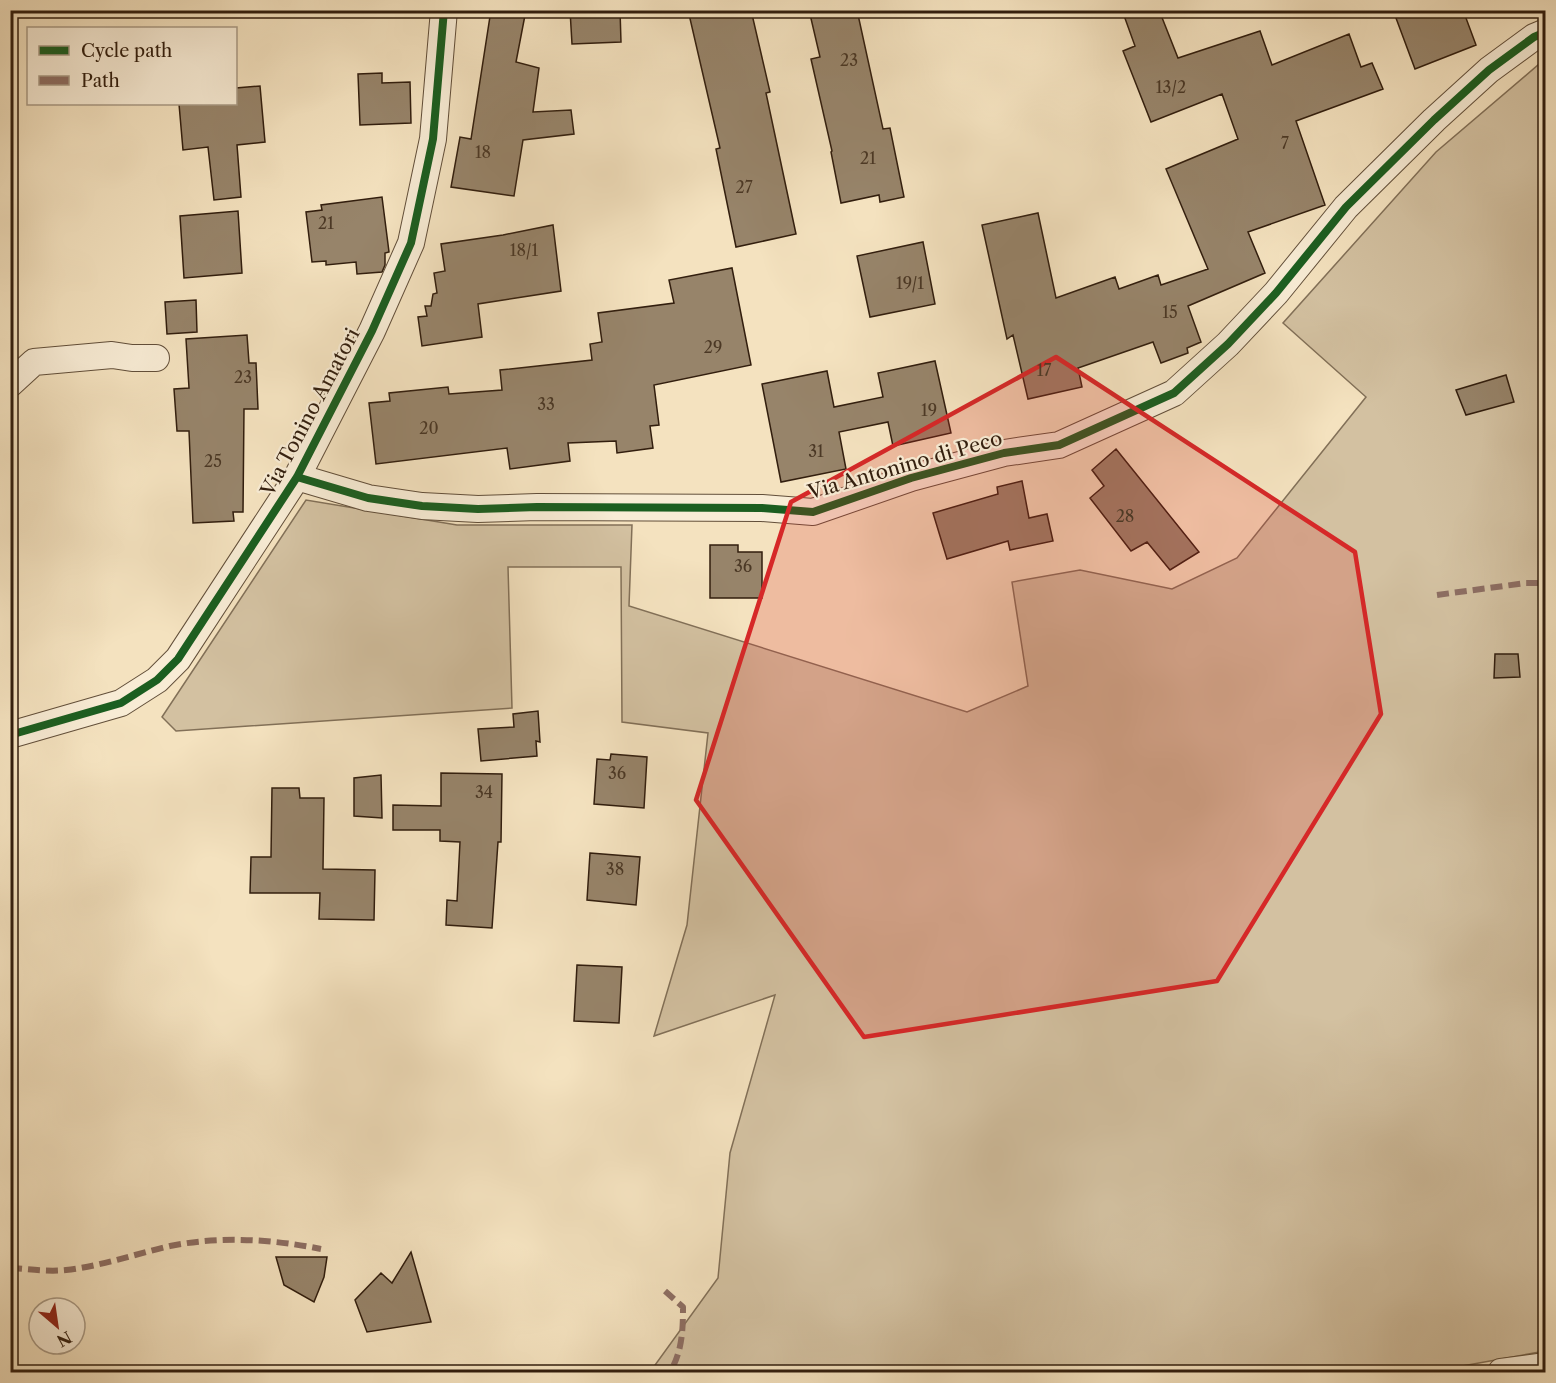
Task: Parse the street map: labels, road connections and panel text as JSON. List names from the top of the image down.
{
  "streets": {
    "street": ["Via Tonino Amatori", "Via Antonino di Peco"]
  },
  "crossings": [
    ["Via Tonino Amatori", "Via Antonino di Peco"]
  ],
  "house_numbers": [
    "23",
    "13/2",
    "7",
    "18",
    "21",
    "27",
    "21",
    "18/1",
    "19/1",
    "15",
    "29",
    "17",
    "23",
    "33",
    "19",
    "20",
    "31",
    "25",
    "28",
    "36",
    "36",
    "34",
    "38"
  ],
  "legend": ["Cycle path", "Path"],
  "north": "bottom right"
}
